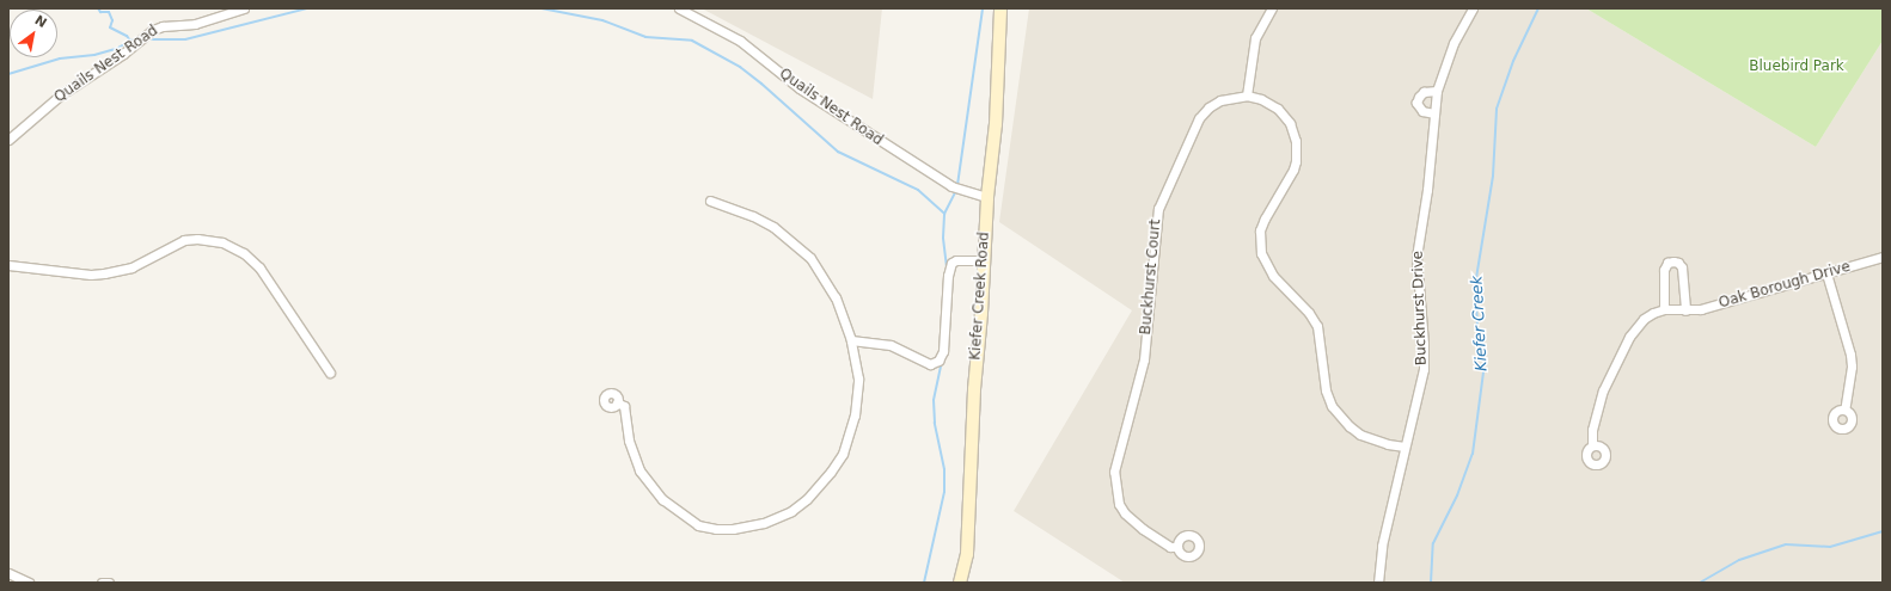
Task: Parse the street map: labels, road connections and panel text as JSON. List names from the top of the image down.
{
  "streets": {
    "street": [
      "Quails Nest Road",
      "Buckhurst Court",
      "Oak Borough Drive",
      "Kiefer Creek Road",
      "Buckhurst Drive"
    ]
  },
  "crossings": [
    ["Quails Nest Road", "Kiefer Creek Road"]
  ],
  "water": ["Kiefer Creek"],
  "parks": ["Bluebird Park"],
  "north": "top right"
}
